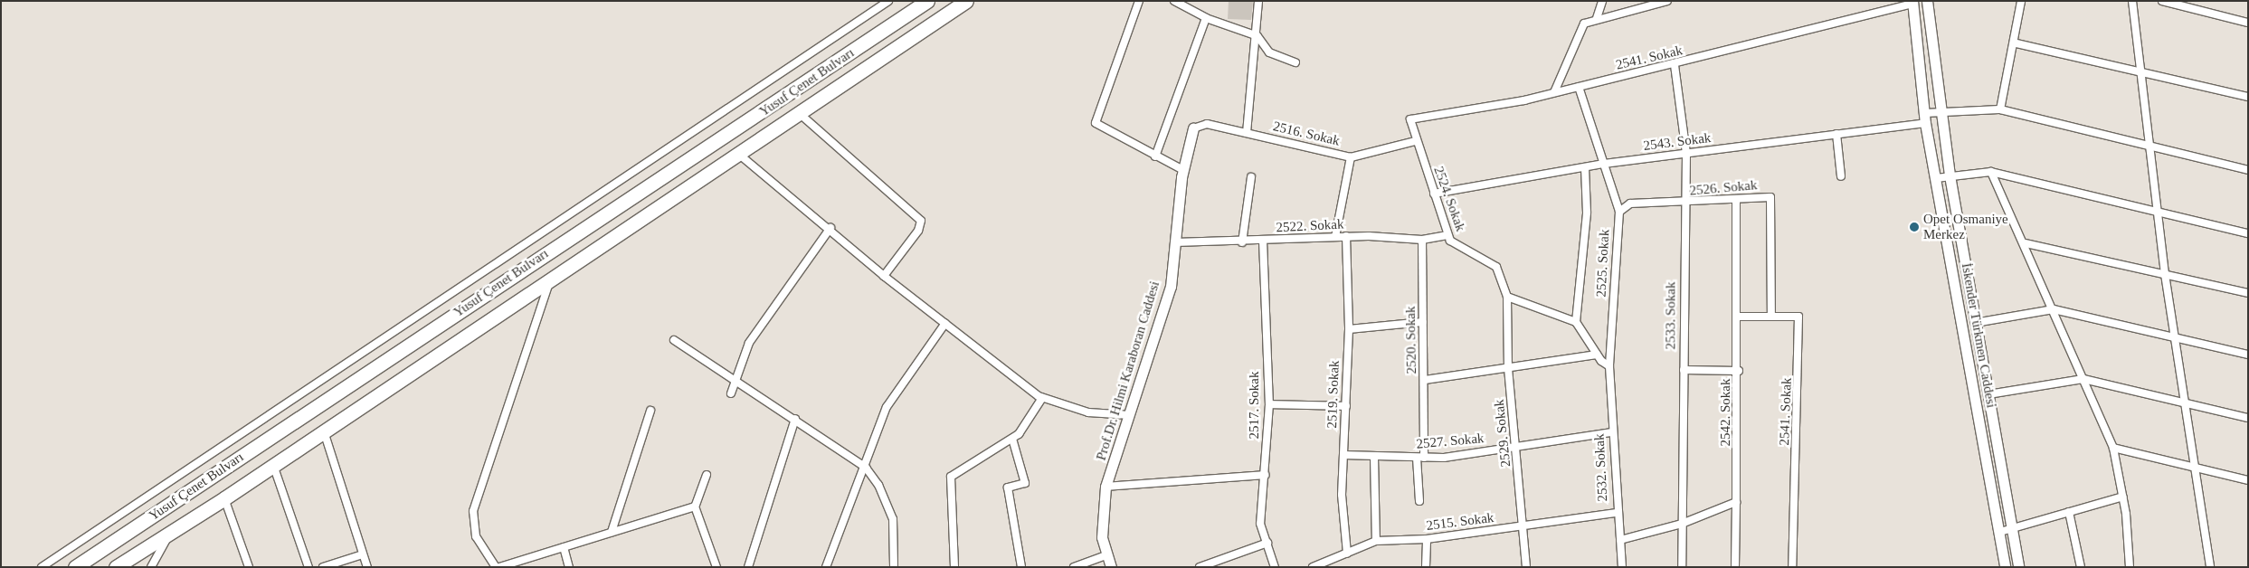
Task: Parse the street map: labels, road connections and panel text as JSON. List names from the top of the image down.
{
  "streets": {
    "highway": ["Yusuf Çenet Bulvarı"],
    "main road": ["İskender Türkmen Caddesi", "Prof.Dr. Hilmi Karaboran Caddesi"],
    "street": [
      "2541. Sokak",
      "2516. Sokak",
      "2543. Sokak",
      "2526. Sokak",
      "2524. Sokak",
      "2522. Sokak",
      "2525. Sokak",
      "2533. Sokak",
      "2520. Sokak",
      "2519. Sokak",
      "2517. Sokak",
      "2542. Sokak",
      "2529. Sokak",
      "2527. Sokak",
      "2532. Sokak",
      "2515. Sokak"
    ]
  },
  "crossings": [
    ["2541. Sokak", "2516. Sokak"],
    ["2541. Sokak", "2526. Sokak"],
    ["2541. Sokak", "2524. Sokak"],
    ["2541. Sokak", "2525. Sokak"],
    ["2541. Sokak", "2533. Sokak"],
    ["2541. Sokak", "İskender Türkmen Caddesi"],
    ["2541. Sokak", "2542. Sokak"],
    ["2516. Sokak", "2524. Sokak"],
    ["2516. Sokak", "Prof.Dr. Hilmi Karaboran Caddesi"],
    ["2543. Sokak", "2524. Sokak"],
    ["2543. Sokak", "2525. Sokak"],
    ["2543. Sokak", "2533. Sokak"],
    ["2543. Sokak", "İskender Türkmen Caddesi"],
    ["2526. Sokak", "2525. Sokak"],
    ["2526. Sokak", "2533. Sokak"],
    ["2526. Sokak", "2542. Sokak"],
    ["2524. Sokak", "2522. Sokak"],
    ["2524. Sokak", "2529. Sokak"],
    ["2522. Sokak", "2520. Sokak"],
    ["2522. Sokak", "Prof.Dr. Hilmi Karaboran Caddesi"],
    ["2522. Sokak", "2519. Sokak"],
    ["2522. Sokak", "2517. Sokak"],
    ["2525. Sokak", "2532. Sokak"],
    ["2520. Sokak", "2527. Sokak"],
    ["2519. Sokak", "2527. Sokak"],
    ["2519. Sokak", "2515. Sokak"],
    ["2529. Sokak", "2527. Sokak"],
    ["2529. Sokak", "2515. Sokak"],
    ["2527. Sokak", "2532. Sokak"],
    ["2532. Sokak", "2515. Sokak"]
  ],
  "places": ["Opet Osmaniye Merkez"]
}
